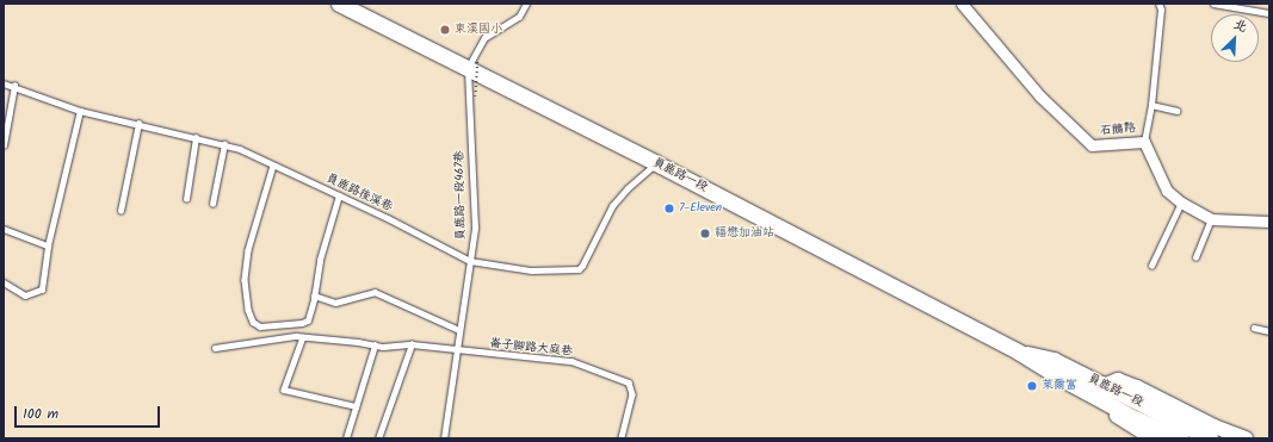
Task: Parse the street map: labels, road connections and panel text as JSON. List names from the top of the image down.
{
  "streets": {
    "main road": ["員鹿路一段"],
    "street": ["石鵝路"],
    "lane": ["員鹿路後溪巷", "員鹿路一段467巷", "崙子腳路大庭巷"]
  },
  "crossings": [
    ["員鹿路一段", "員鹿路後溪巷"],
    ["員鹿路一段", "員鹿路一段467巷"],
    ["員鹿路後溪巷", "員鹿路一段467巷"],
    ["員鹿路一段467巷", "崙子腳路大庭巷"]
  ],
  "places": [
    "東溪國小",
    "7-Eleven",
    "福懋加油站",
    "萊爾富"
  ],
  "scale_bar": "100 m",
  "north": "top right"
}
